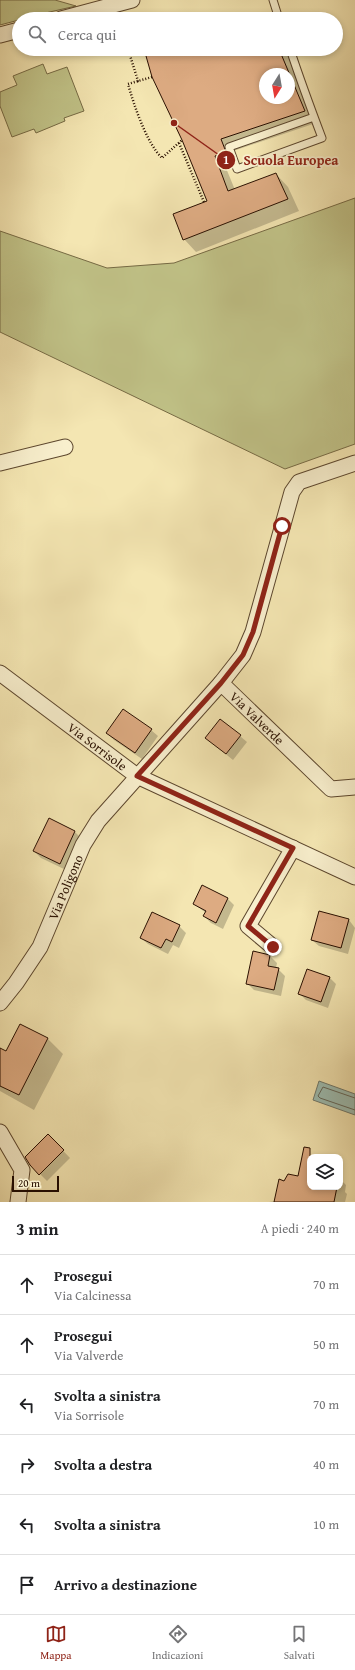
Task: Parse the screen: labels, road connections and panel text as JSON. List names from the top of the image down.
{
  "streets": {
    "street": ["Via Valverde", "Via Sorrisole", "Via Poligono"]
  },
  "crossings": [
    ["Via Valverde", "Via Sorrisole"],
    ["Via Valverde", "Via Poligono"],
    ["Via Sorrisole", "Via Poligono"]
  ],
  "places": ["Scuola Europea"],
  "scale_bar": "20 m",
  "north": "bottom",
  "page": {
    "search": "Cerca qui",
    "scale": "20 m",
    "heading": ["3 min", "A piedi · 240 m"],
    "list": [
      ["Prosegui", "Via Calcinessa", "70 m"],
      ["Prosegui", "Via Valverde", "50 m"],
      ["Svolta a sinistra", "Via Sorrisole", "70 m"],
      ["Svolta a destra", "40 m"],
      ["Svolta a sinistra", "10 m"],
      "Arrivo a destinazione"
    ],
    "nav": ["Mappa", "Indicazioni", "Salvati"]
  }
}
